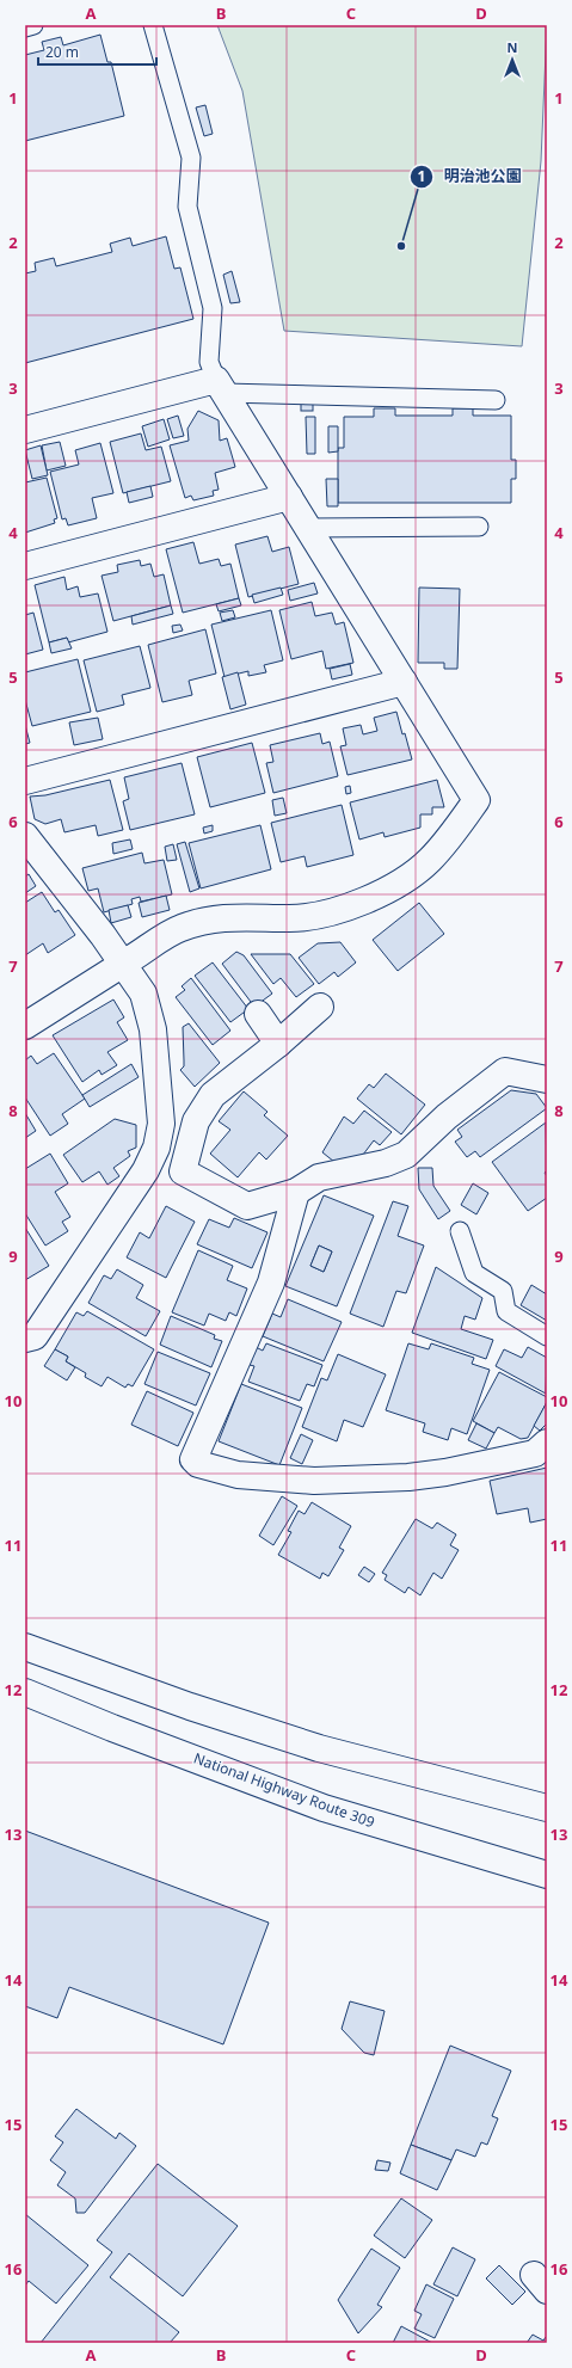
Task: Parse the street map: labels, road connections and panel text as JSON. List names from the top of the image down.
{
  "streets": {
    "main road": ["National Highway Route 309"]
  },
  "places": ["明治池公園"],
  "scale_bar": "20 m",
  "north": "top",
  "grid": {
    "columns": [
      "A",
      "B",
      "C",
      "D"
    ],
    "rows": [
      "1",
      "2",
      "3",
      "4",
      "5",
      "6",
      "7",
      "8",
      "9",
      "10",
      "11",
      "12",
      "13",
      "14",
      "15",
      "16"
    ]
  }
}
